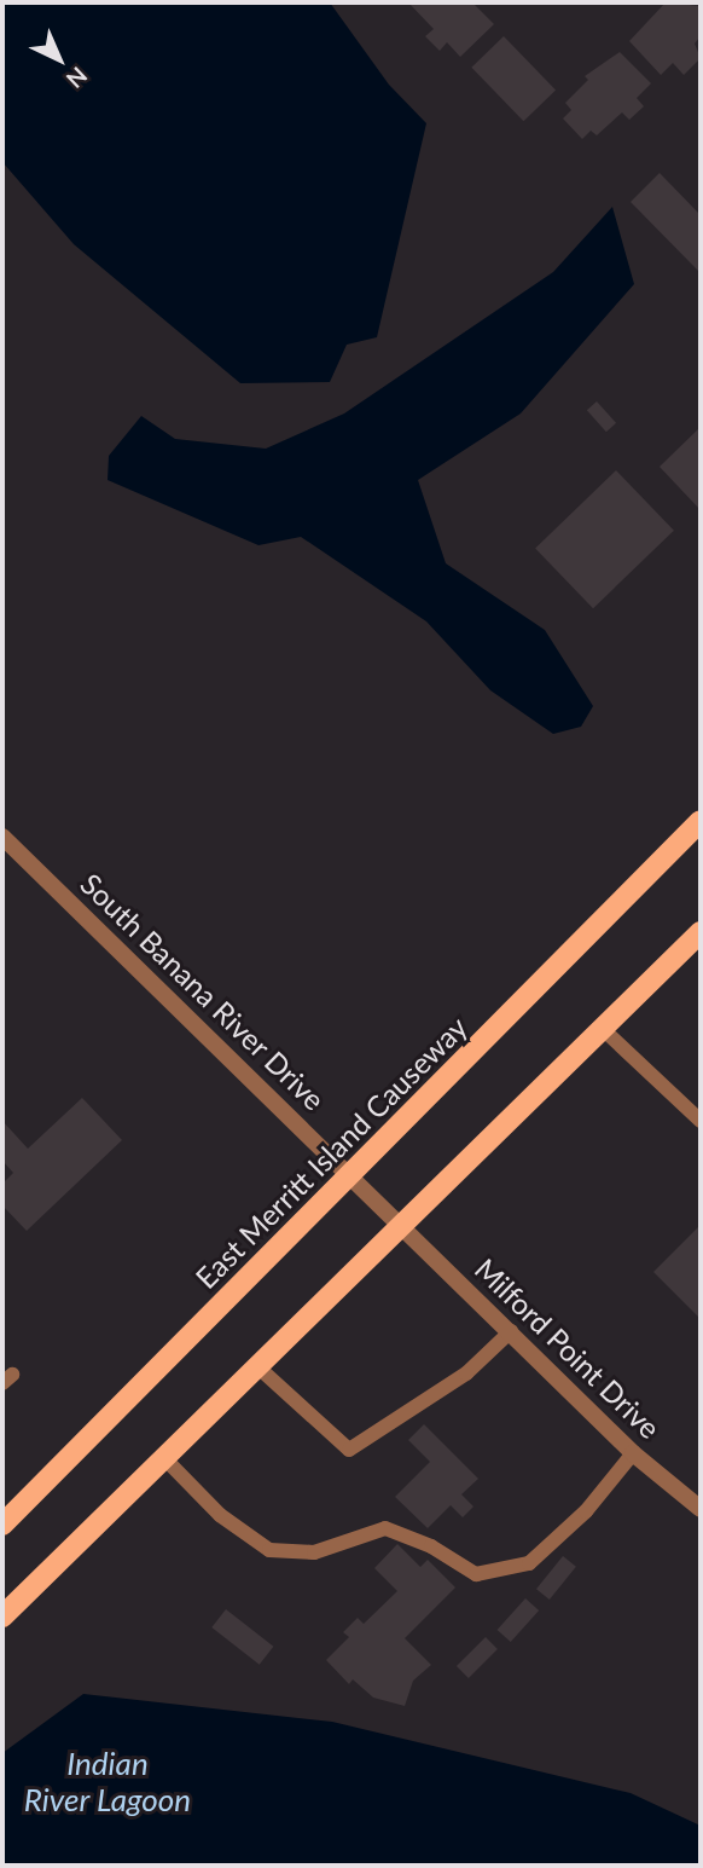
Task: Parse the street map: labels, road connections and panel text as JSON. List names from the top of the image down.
{
  "streets": {
    "main road": ["East Merritt Island Causeway"],
    "street": ["South Banana River Drive", "Milford Point Drive"]
  },
  "crossings": [
    ["South Banana River Drive", "East Merritt Island Causeway"],
    ["South Banana River Drive", "Milford Point Drive"]
  ],
  "water": ["Indian River Lagoon"],
  "north": "bottom right"
}
